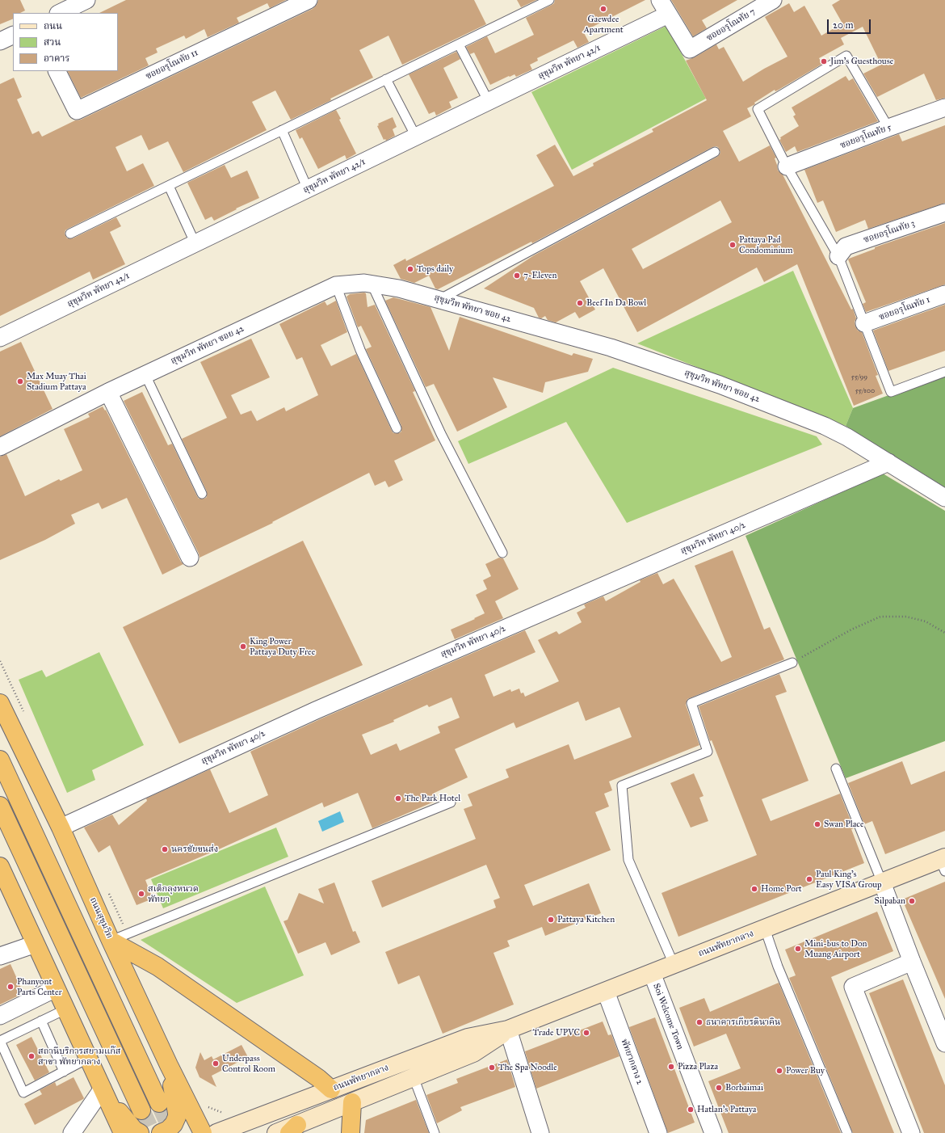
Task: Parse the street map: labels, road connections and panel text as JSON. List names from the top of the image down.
{
  "streets": {
    "highway": ["ถนนสุขุมวิท"],
    "main road": ["ถนนพัทยากลาง"],
    "street": [
      "ซอยอรุโณทัย 7",
      "สุขุมวิท พัทยา 42/1",
      "ซอยอรุโณทัย 11",
      "ซอยอรุโณทัย 5",
      "ซอยอรุโณทัย 3",
      "สุขุมวิท พัทยา ซอย 42",
      "ซอยอรุโณทัย 1",
      "สุขุมวิท พัทยา 40/2",
      "Soi Welcome Town",
      "พัทยากลาง 2"
    ]
  },
  "crossings": [
    ["ซอยอรุโณทัย 7", "สุขุมวิท พัทยา 42/1"],
    ["สุขุมวิท พัทยา ซอย 42", "สุขุมวิท พัทยา 40/2"],
    ["สุขุมวิท พัทยา 40/2", "ถนนสุขุมวิท"],
    ["ถนนพัทยากลาง", "Soi Welcome Town"],
    ["ถนนพัทยากลาง", "พัทยากลาง 2"]
  ],
  "places": [
    "Gaewdee Apartment",
    "Jim's Guesthouse",
    "Pattaya Pad Condominium",
    "Tops daily",
    "7-Eleven",
    "Beef In Da Bowl",
    "Max Muay Thai Stadium Pattaya",
    "King Power Pattaya Duty Free",
    "The Park Hotel",
    "Swan Place",
    "นครชัยขนส่ง",
    "Paul King's Easy VISA Group",
    "Home Port",
    "สเต็กลุงหนวด พัทยา",
    "Silpaban",
    "Pattaya Kitchen",
    "Mini-bus to Don Muang Airport",
    "Phanyont Parts Center",
    "ธนาคารเกียรตินาคิน",
    "Trade UPVC",
    "สถานีบริการสยามแก๊ส สาขา พัทยากลาง",
    "Underpass Control Room",
    "Pizza Plaza",
    "The Spa Noodle",
    "Power Buy",
    "Borbaimai",
    "Hatlan's Pattaya"
  ],
  "house_numbers": ["55/99", "55/100"],
  "legend": ["ถนน", "สวน", "อาคาร"],
  "scale_bar": "20 m"
}
